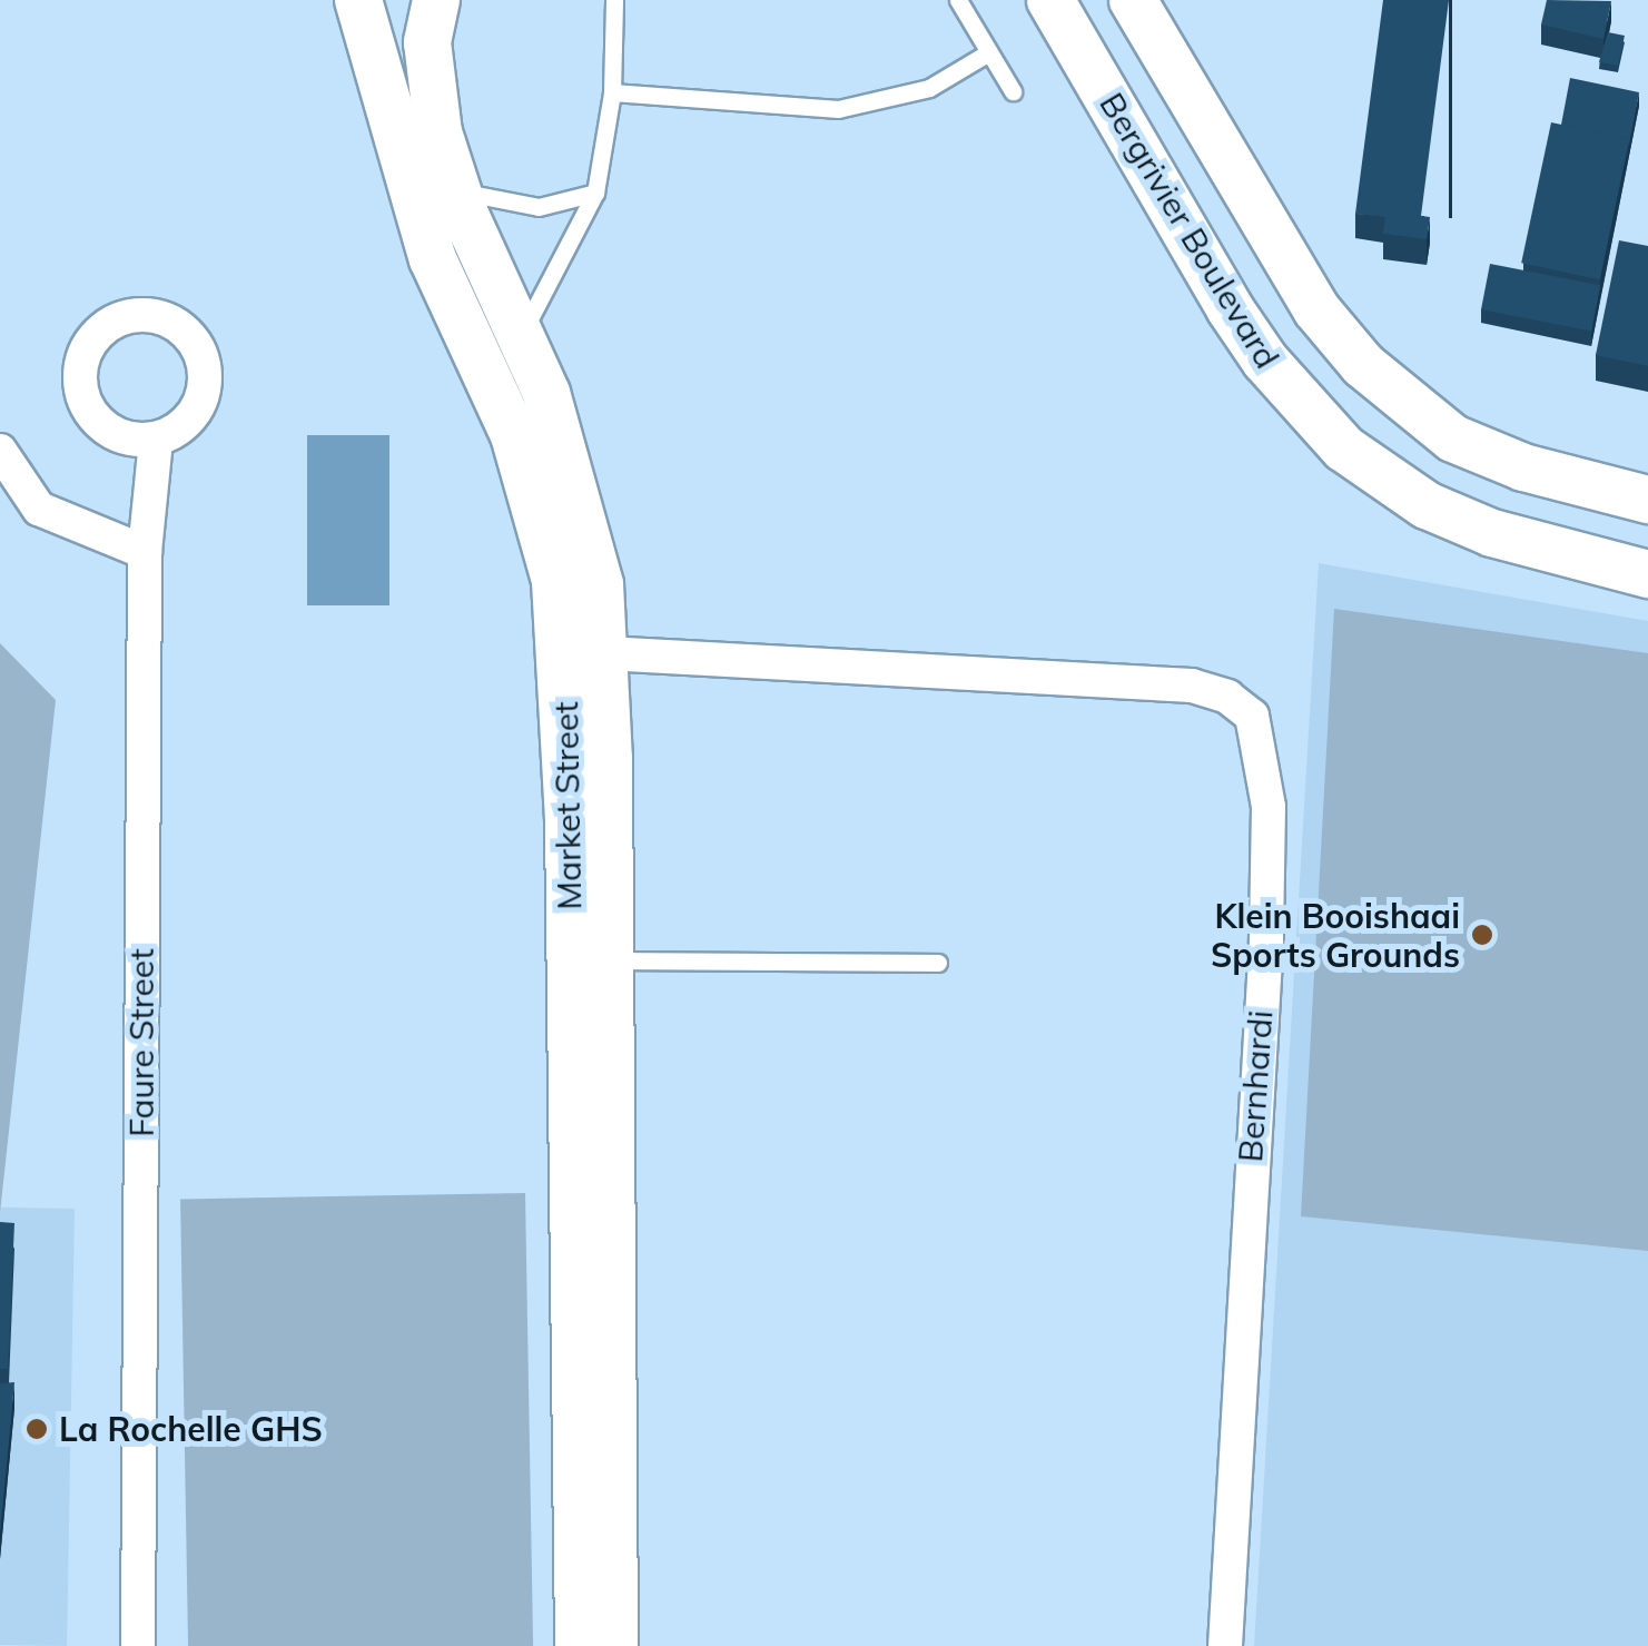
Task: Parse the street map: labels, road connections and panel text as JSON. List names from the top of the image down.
{
  "streets": {
    "main road": ["Bergrivier Boulevard", "Market Street"],
    "street": ["Faure Street", "Bernhardi"]
  },
  "crossings": [
    ["Market Street", "Bernhardi"]
  ],
  "places": ["Klein Booishaai Sports Grounds", "La Rochelle GHS"]
}
